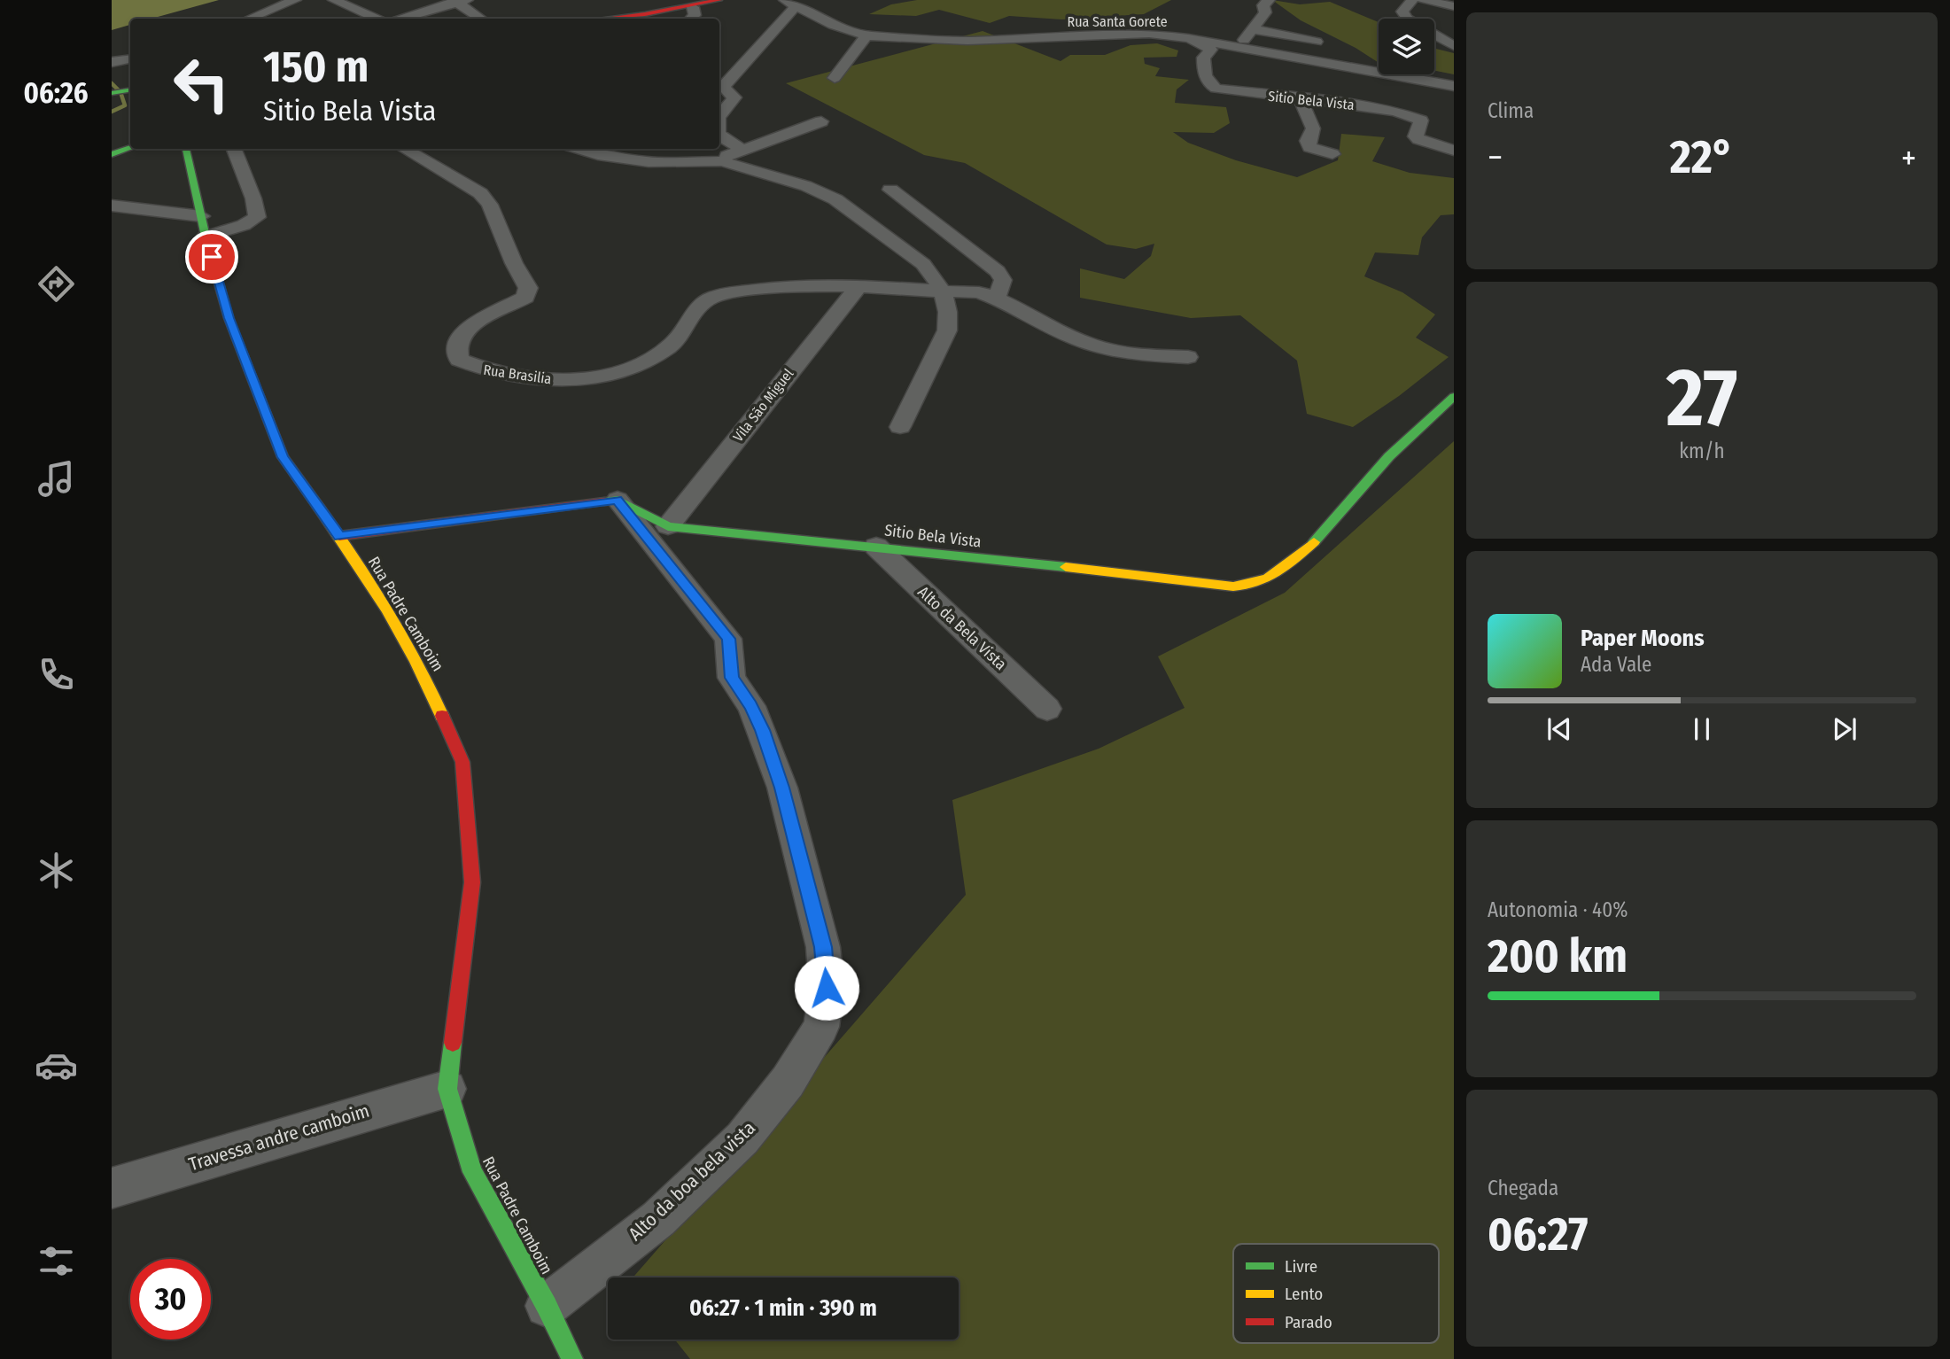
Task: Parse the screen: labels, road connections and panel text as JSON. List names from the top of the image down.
{
  "streets": {
    "street": [
      "Rua Santa Gorete",
      "Sitio Bela Vista",
      "Rua Brasilia",
      "Vila São Miguel",
      "Rua Padre Camboim",
      "Alto da Bela Vista",
      "Travessa andre camboim",
      "Alto da boa bela vista"
    ]
  },
  "crossings": [
    ["Rua Santa Gorete", "Sitio Bela Vista"],
    ["Sitio Bela Vista", "Vila São Miguel"],
    ["Sitio Bela Vista", "Alto da Bela Vista"],
    ["Sitio Bela Vista", "Alto da boa bela vista"],
    ["Rua Brasilia", "Vila São Miguel"],
    ["Rua Padre Camboim", "Travessa andre camboim"],
    ["Rua Padre Camboim", "Alto da boa bela vista"]
  ],
  "legend": ["Livre", "Lento", "Parado"],
  "page": {
    "tabs": "06:26",
    "tile": [
      "Clima",
      ["27", "km/h"],
      ["Autonomia · 40%", "200 km"],
      ["Chegada", "06:27"]
    ],
    "turn": ["150 m", "Sitio Bela Vista"],
    "heat": ["−", "22°", "+"],
    "song": ["Paper Moons", "Ada Vale"],
    "limit": "30",
    "trip": "06:27 · 1 min · 390 m"
  }
}
